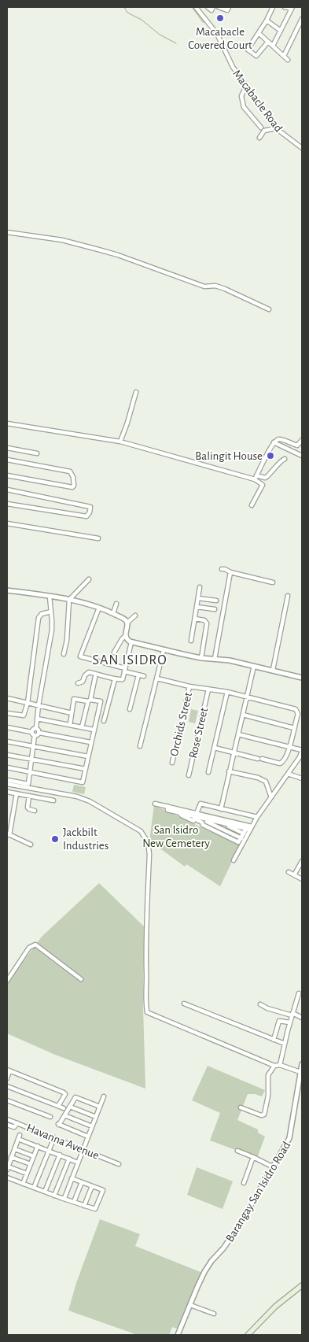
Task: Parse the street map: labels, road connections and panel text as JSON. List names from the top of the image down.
{
  "streets": {
    "street": [
      "Macabacle Road",
      "Orchids Street",
      "Rose Street",
      "Havanna Avenue",
      "Barangay San Isidro Road"
    ]
  },
  "districts": ["SAN ISIDRO"],
  "parks": ["San Isidro New Cemetery"],
  "places": ["Macabacle Covered Court", "Balingit House", "Jackbilt Industries"]
}
